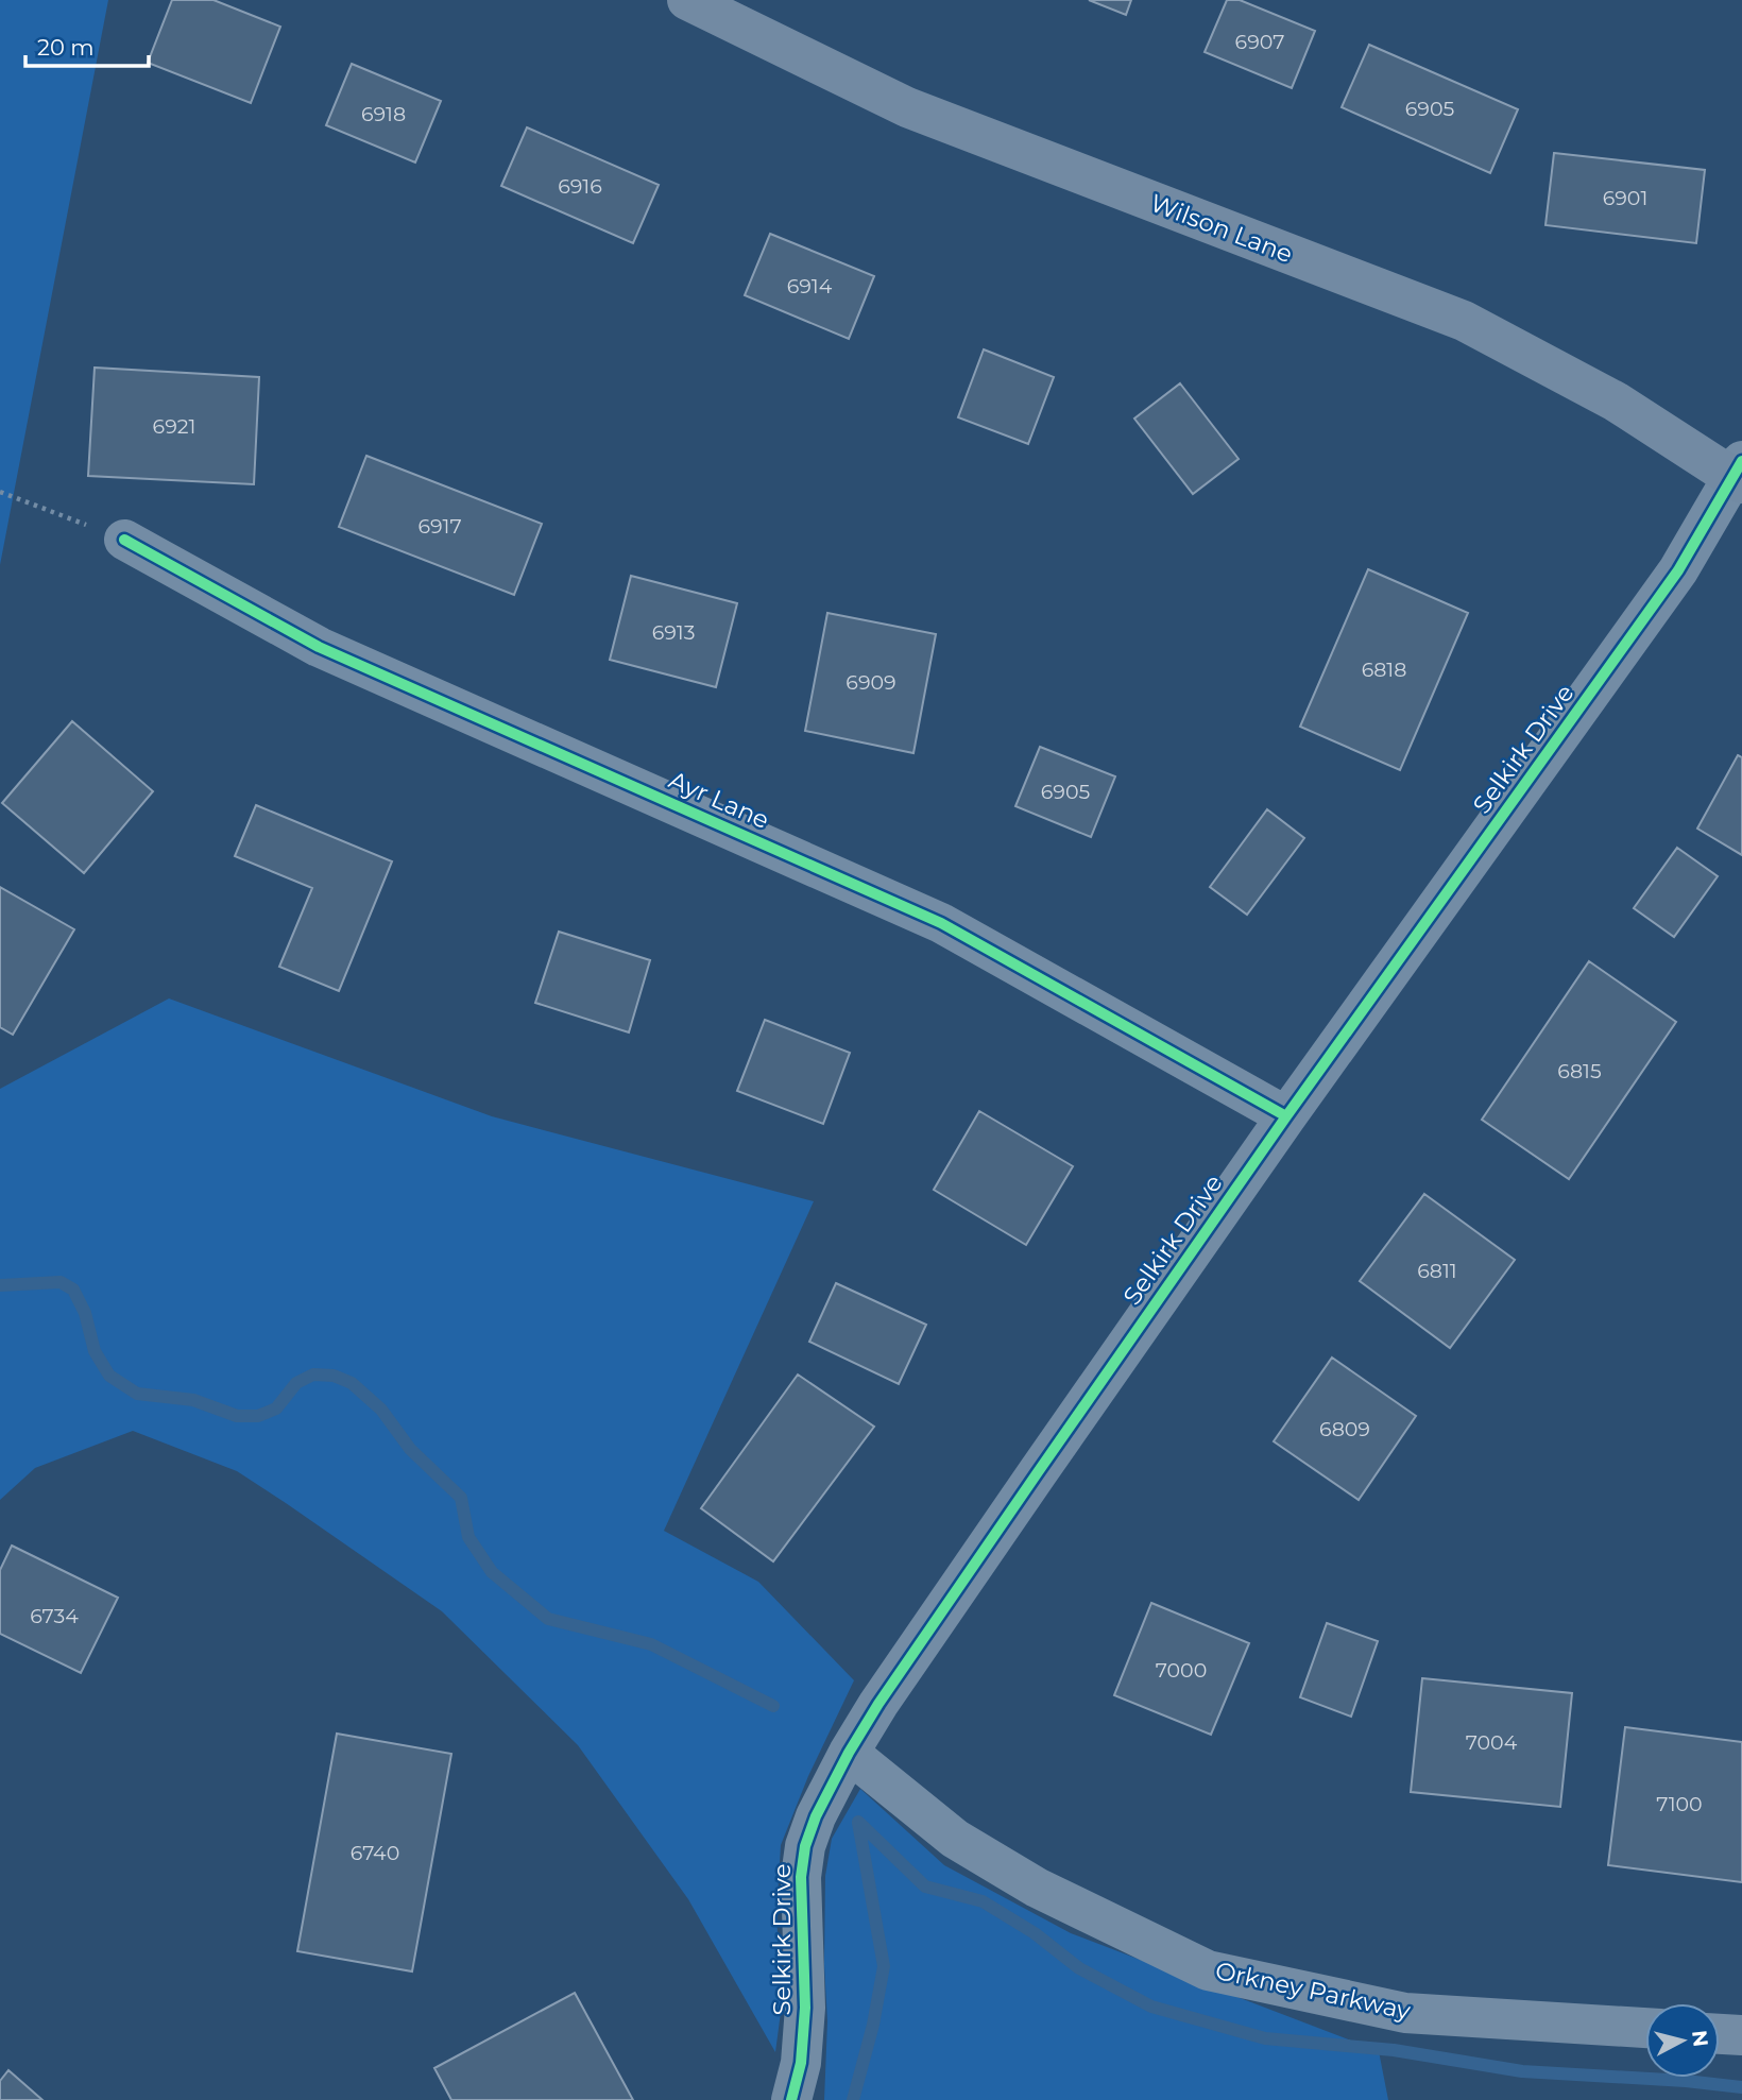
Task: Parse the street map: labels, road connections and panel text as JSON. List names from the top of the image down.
{
  "streets": {
    "main road": ["Wilson Lane"],
    "street": ["Selkirk Drive", "Ayr Lane", "Orkney Parkway"]
  },
  "crossings": [
    ["Wilson Lane", "Selkirk Drive"],
    ["Selkirk Drive", "Ayr Lane"],
    ["Selkirk Drive", "Orkney Parkway"]
  ],
  "house_numbers": [
    "6907",
    "6905",
    "6918",
    "6916",
    "6901",
    "6914",
    "6921",
    "6917",
    "6913",
    "6818",
    "6909",
    "6905",
    "6815",
    "6811",
    "6809",
    "6734",
    "7000",
    "7004",
    "7100",
    "6740"
  ],
  "scale_bar": "20 m",
  "north": "right"
}
